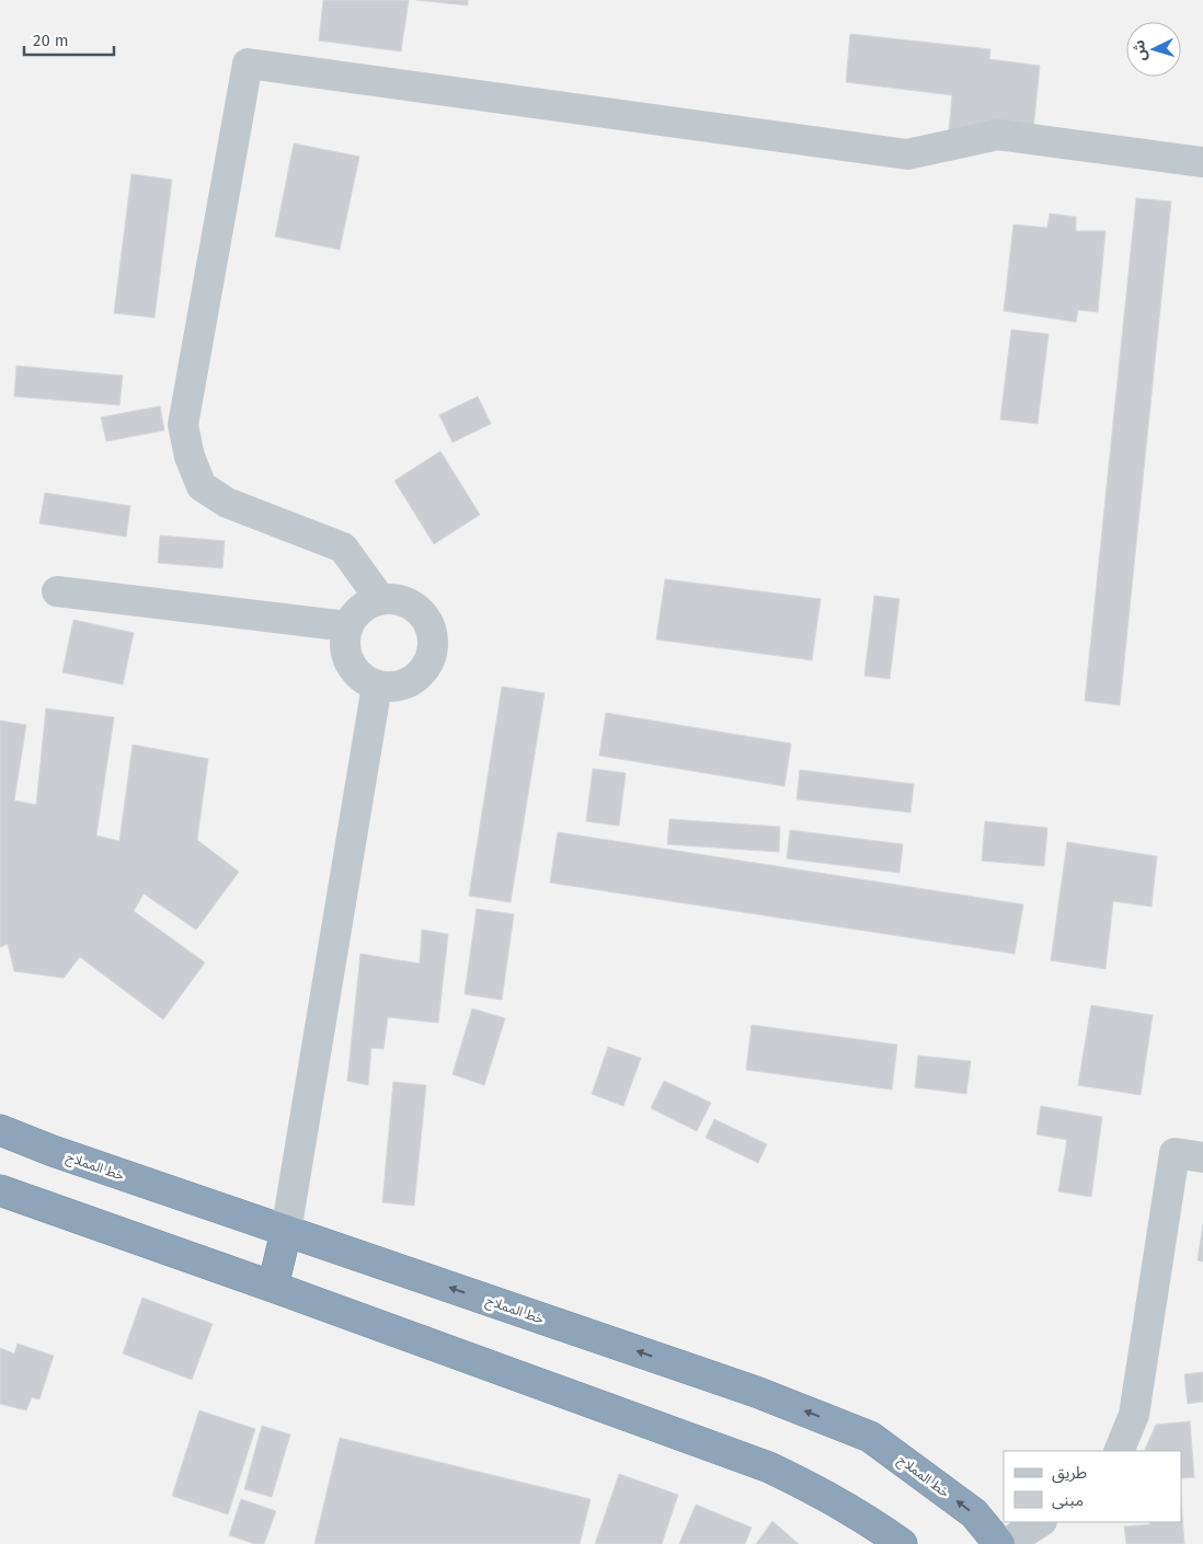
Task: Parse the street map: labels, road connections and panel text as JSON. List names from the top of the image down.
{
  "streets": {
    "highway": ["خط المملاح"]
  },
  "legend": ["طريق", "مبنى"],
  "scale_bar": "20 m",
  "north": "left"
}
